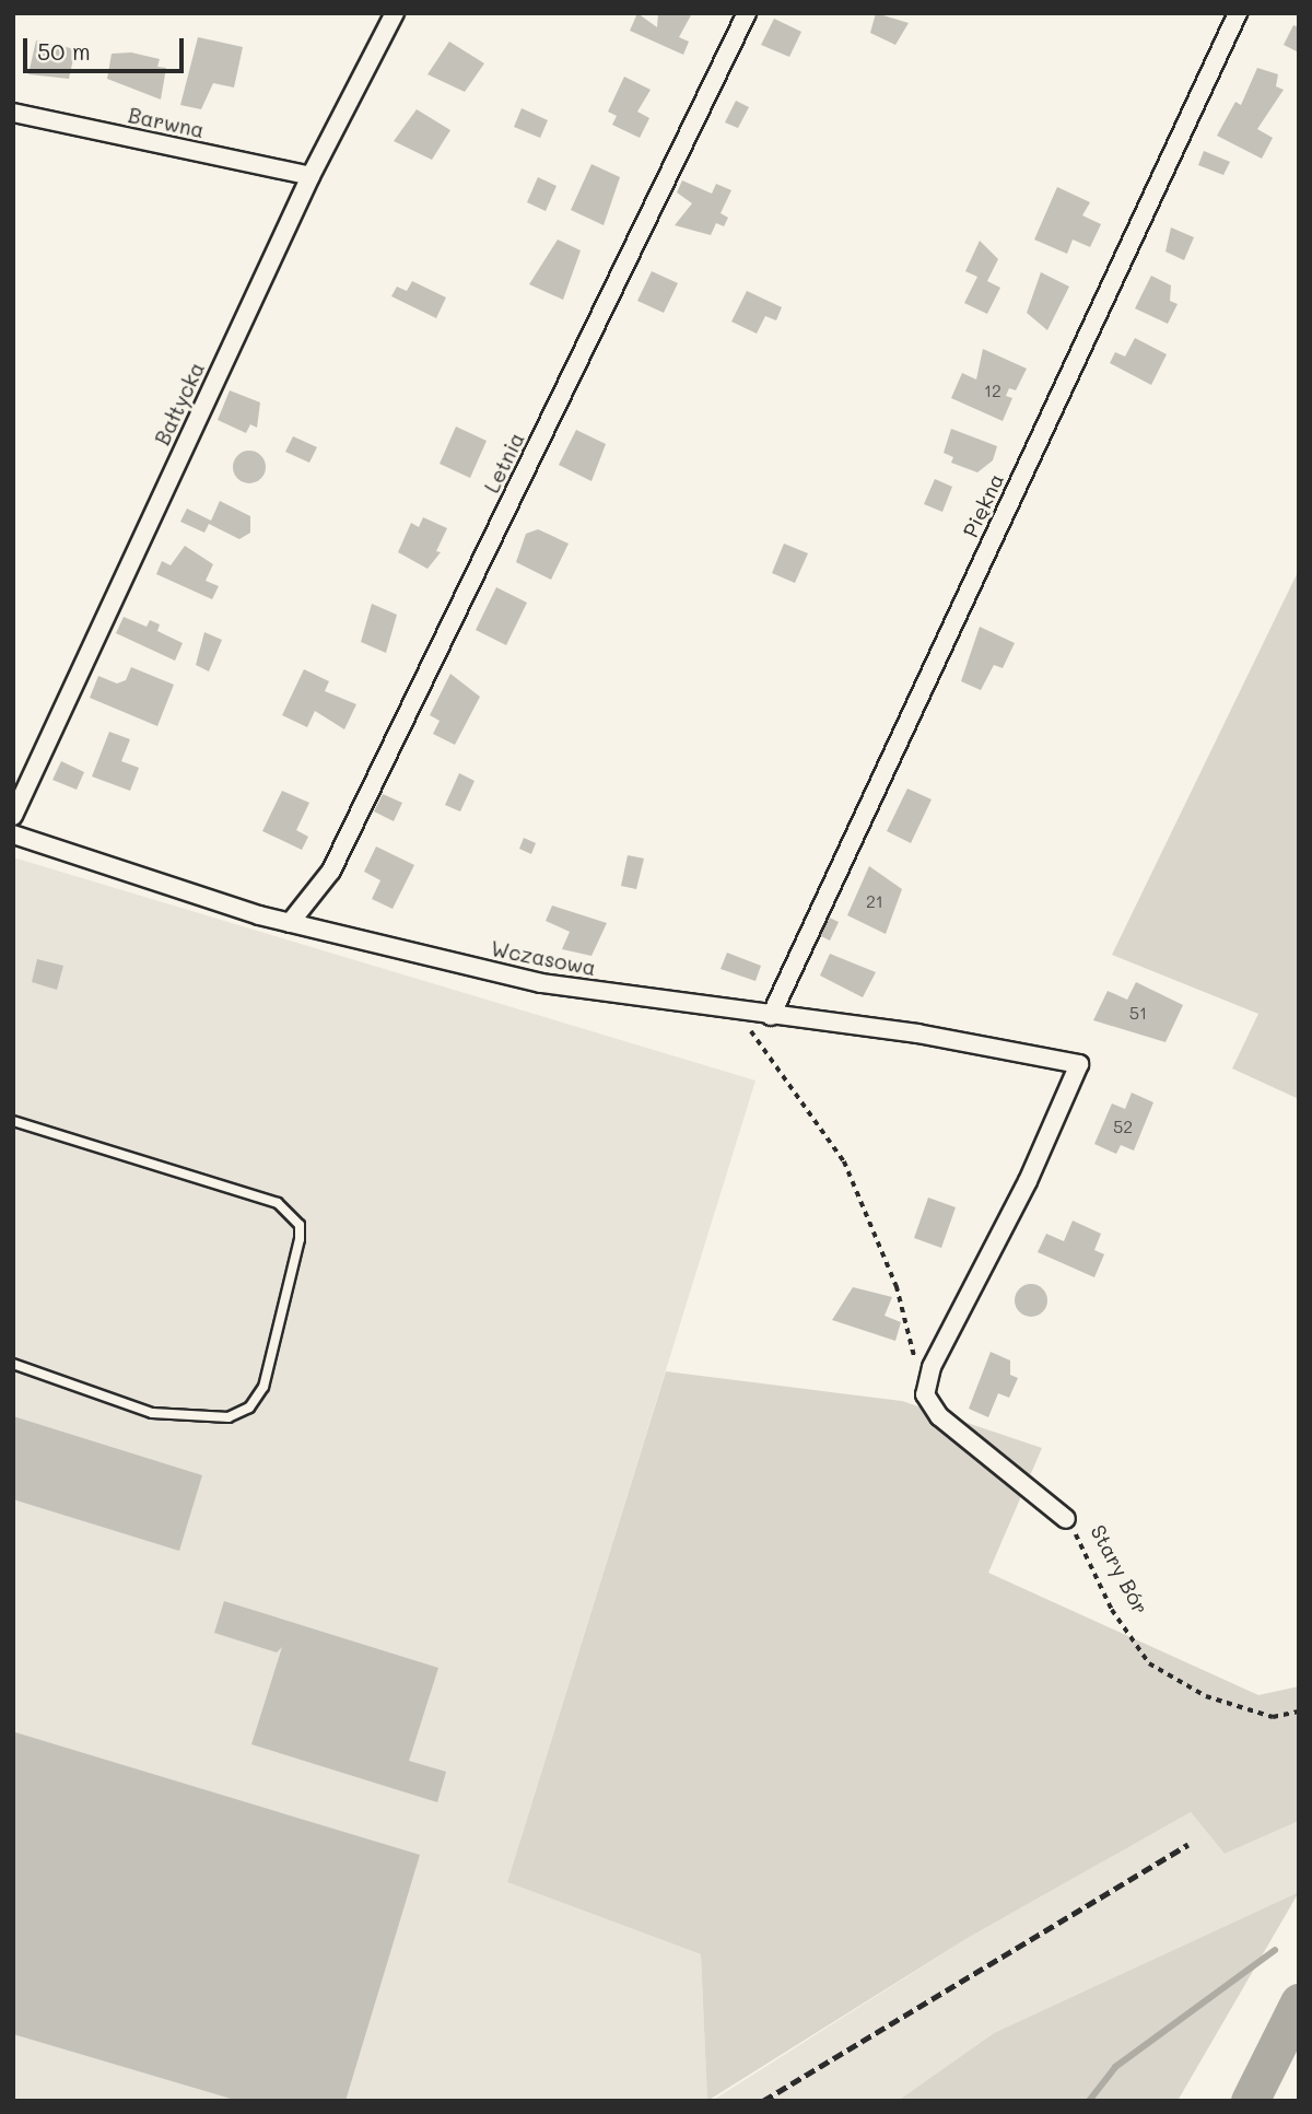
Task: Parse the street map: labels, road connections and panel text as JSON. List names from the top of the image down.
{
  "streets": {
    "street": [
      "Barwna",
      "Bałtycka",
      "Letnia",
      "Piękna",
      "Wczasowa",
      "Stary Bór"
    ]
  },
  "crossings": [
    ["Barwna", "Bałtycka"],
    ["Letnia", "Wczasowa"],
    ["Piękna", "Wczasowa"],
    ["Wczasowa", "Stary Bór"]
  ],
  "house_numbers": [
    "12",
    "21",
    "51",
    "52"
  ],
  "scale_bar": "50 m"
}
